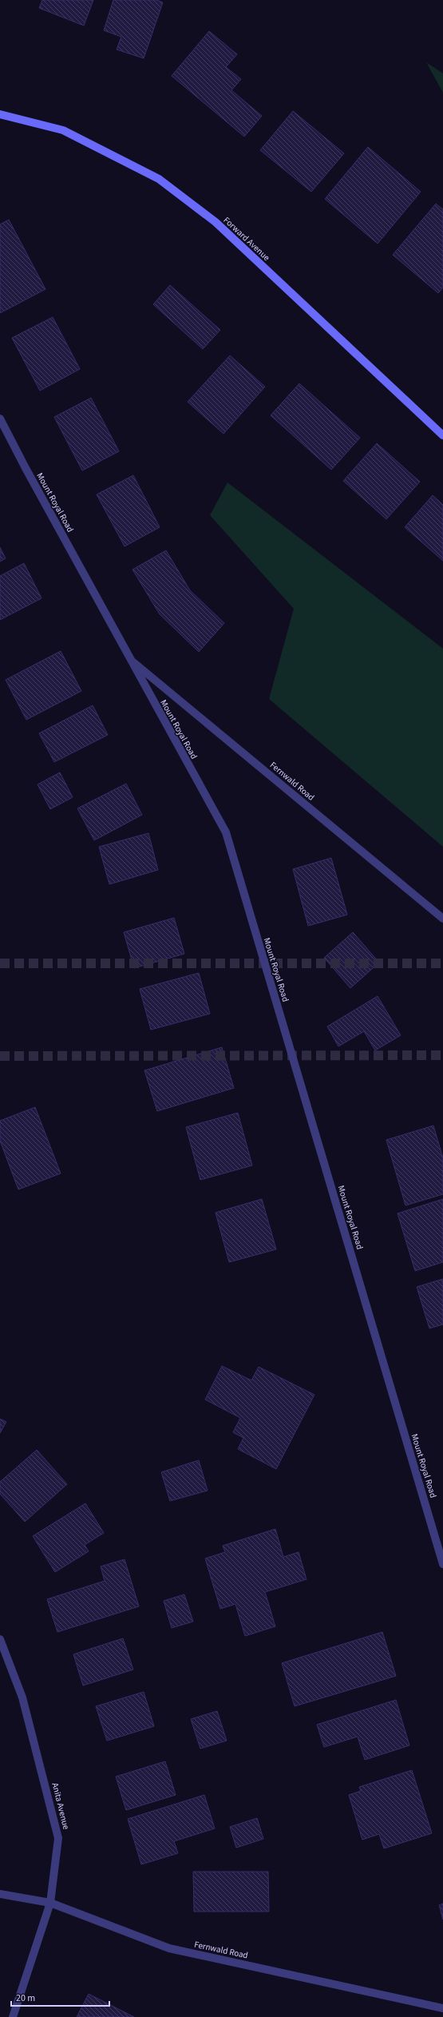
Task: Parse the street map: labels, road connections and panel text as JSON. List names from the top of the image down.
{
  "streets": {
    "main road": ["Forward Avenue"],
    "street": ["Mount Royal Road", "Fernwald Road", "Anita Avenue"]
  },
  "crossings": [
    ["Mount Royal Road", "Fernwald Road"],
    ["Fernwald Road", "Anita Avenue"]
  ],
  "scale_bar": "20 m"
}
